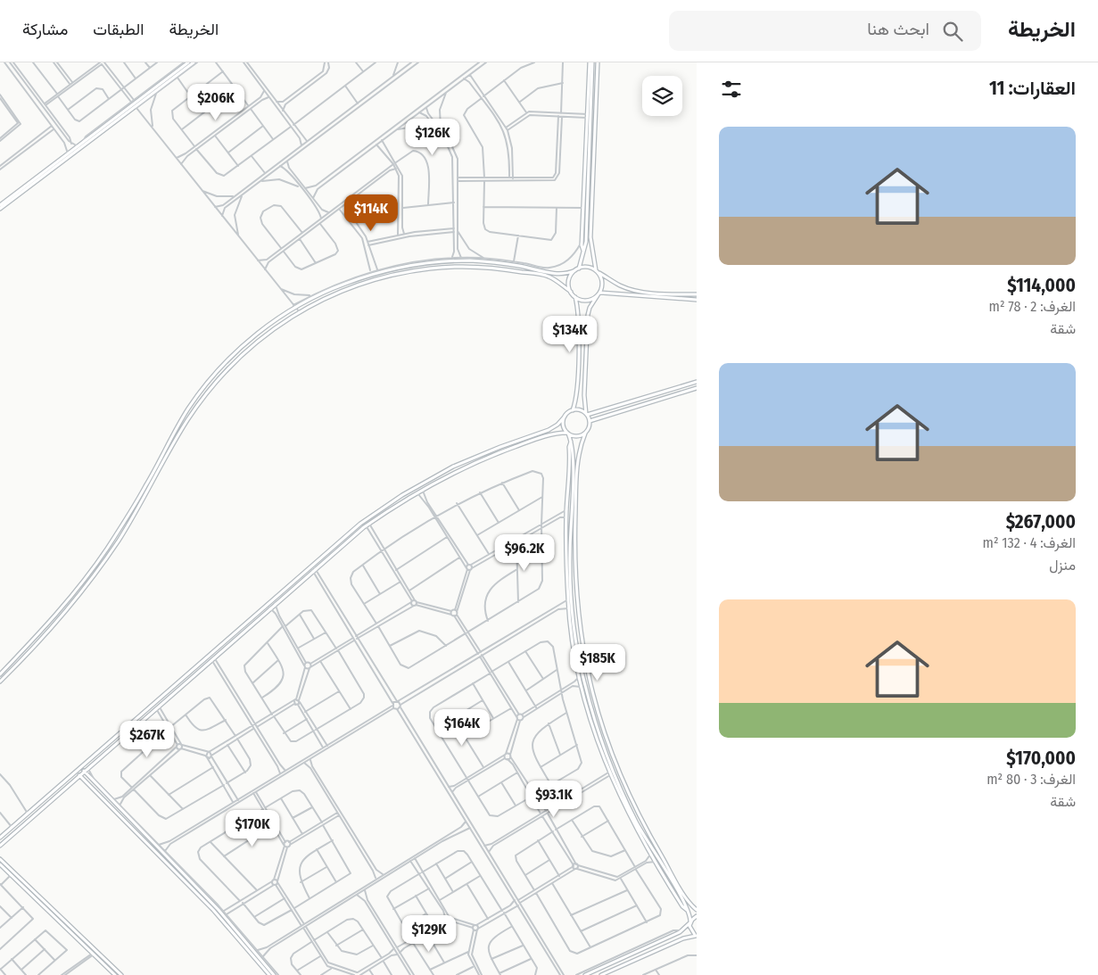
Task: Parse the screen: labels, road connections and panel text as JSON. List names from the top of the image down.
{
  "page": {
    "header": "الخريطة",
    "search": "ابحث هنا",
    "nav": ["الخريطة", "الطبقات", "مشاركة"],
    "heading": "العقارات: 11",
    "price": [
      "$206K",
      "$126K",
      "$114K",
      "$134K",
      "$96.2K",
      "$185K",
      "$164K",
      "$267K",
      "$93.1K",
      "$170K",
      "$129K"
    ],
    "list": [
      {
        "name": "$114,000",
        "note": "الغرف: 2 · 78 m² · شقة"
      },
      {
        "name": "$267,000",
        "note": "الغرف: 4 · 132 m² · منزل"
      },
      {
        "name": "$170,000",
        "note": "الغرف: 3 · 80 m² · شقة"
      }
    ]
  }
}
